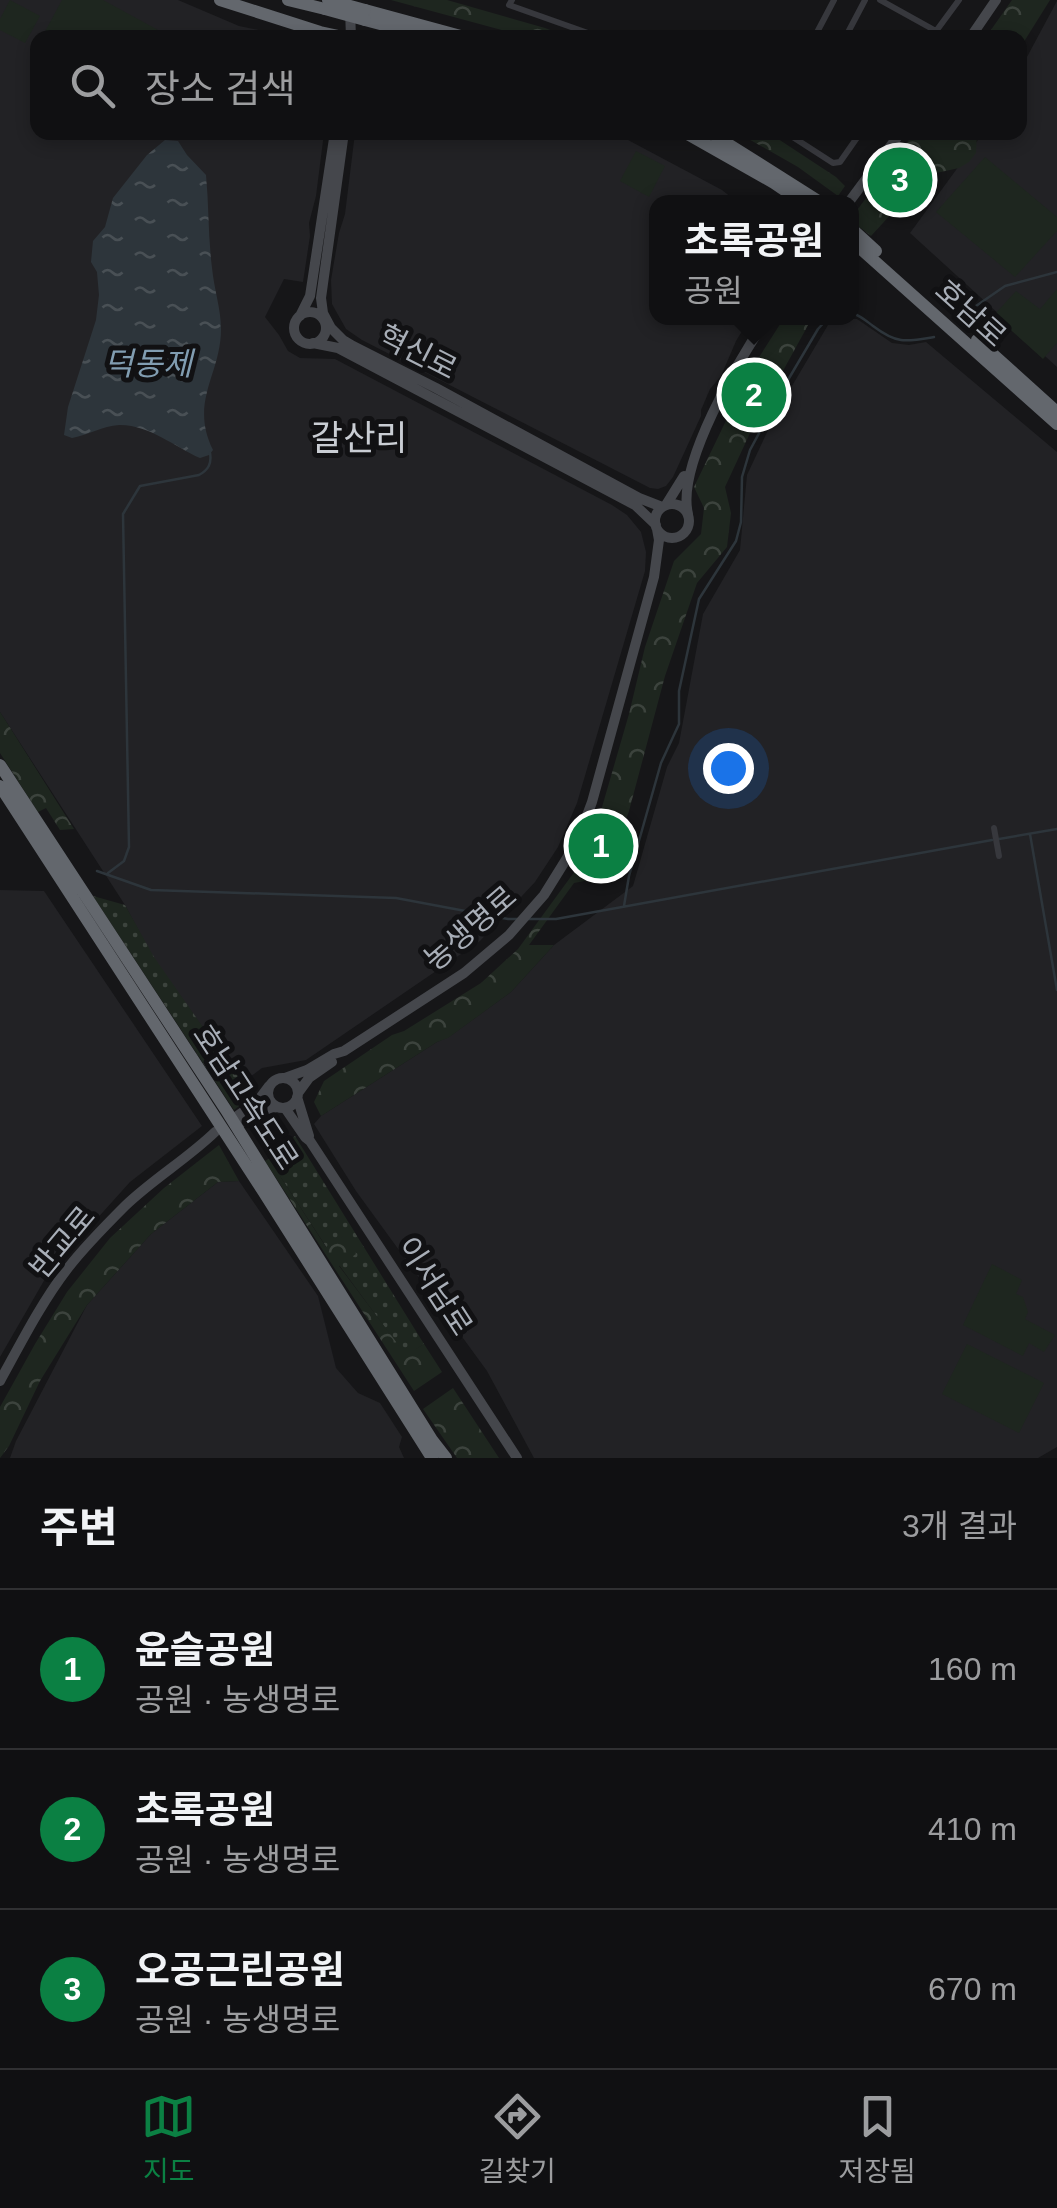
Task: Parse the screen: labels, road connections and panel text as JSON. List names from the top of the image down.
{
  "streets": {
    "highway": ["호남로", "호남고속도로"],
    "main road": [
      "혁신로",
      "농생명로",
      "반교로",
      "이서남로"
    ]
  },
  "crossings": [
    ["혁신로", "농생명로"],
    ["농생명로", "이서남로"]
  ],
  "districts": ["갈산리"],
  "water": ["덕동제"],
  "page": {
    "search": "장소 검색",
    "pins": ["3", "2", "1"],
    "popup": ["초록공원", "공원"],
    "heading": ["주변", "3개 결과"],
    "list": [
      {
        "mark": "1",
        "name": "윤슬공원",
        "note": "공원 · 농생명로",
        "value": "160 m"
      },
      {
        "mark": "2",
        "name": "초록공원",
        "note": "공원 · 농생명로",
        "value": "410 m"
      },
      {
        "mark": "3",
        "name": "오공근린공원",
        "note": "공원 · 농생명로",
        "value": "670 m"
      }
    ],
    "nav": ["지도", "길찾기", "저장됨"]
  }
}
